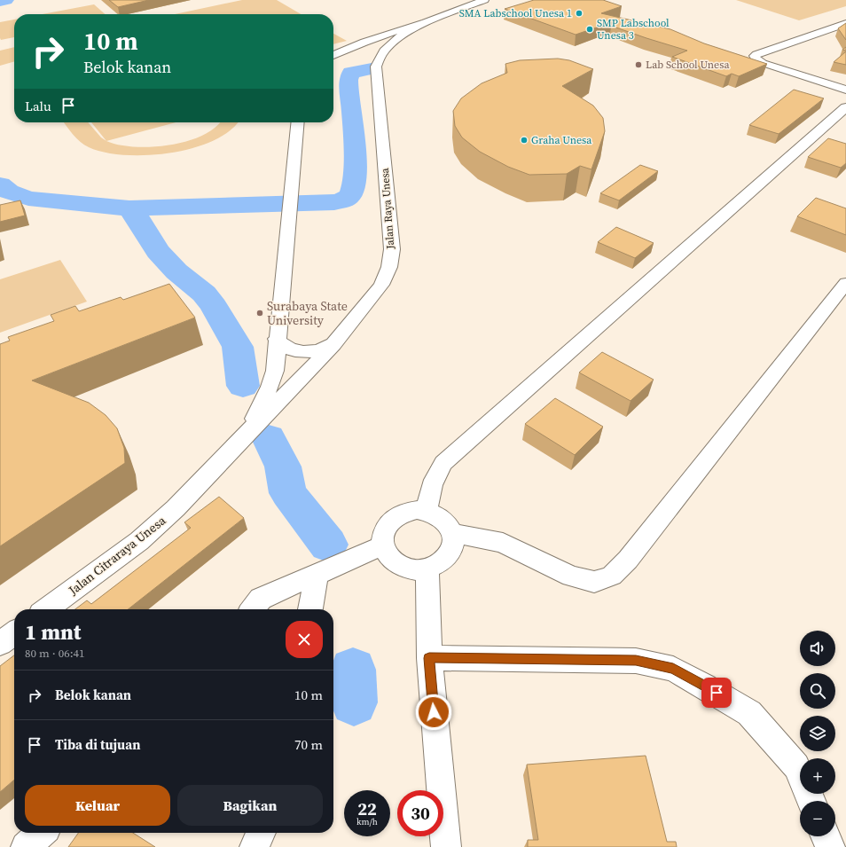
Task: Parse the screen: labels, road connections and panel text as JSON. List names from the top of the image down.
{
  "streets": {
    "street": ["Jalan Raya Unesa", "Jalan Citraraya Unesa"]
  },
  "crossings": [
    ["Jalan Raya Unesa", "Jalan Citraraya Unesa"]
  ],
  "places": [
    "SMA Labschool Unesa 1",
    "SMP Labschool Unesa 3",
    "Lab School Unesa",
    "Graha Unesa",
    "Surabaya State University"
  ],
  "page": {
    "turn": ["10 m", "Belok kanan"],
    "then": "Lalu",
    "heading": ["1 mnt", "80 m · 06:41"],
    "map_buttons": ["+", "−"],
    "list": [
      {
        "name": "Belok kanan",
        "value": "10 m"
      },
      {
        "name": "Tiba di tujuan",
        "value": "70 m"
      }
    ],
    "buttons": ["Keluar", "Bagikan"],
    "speed": "22 km/h",
    "limit": "30"
  }
}
